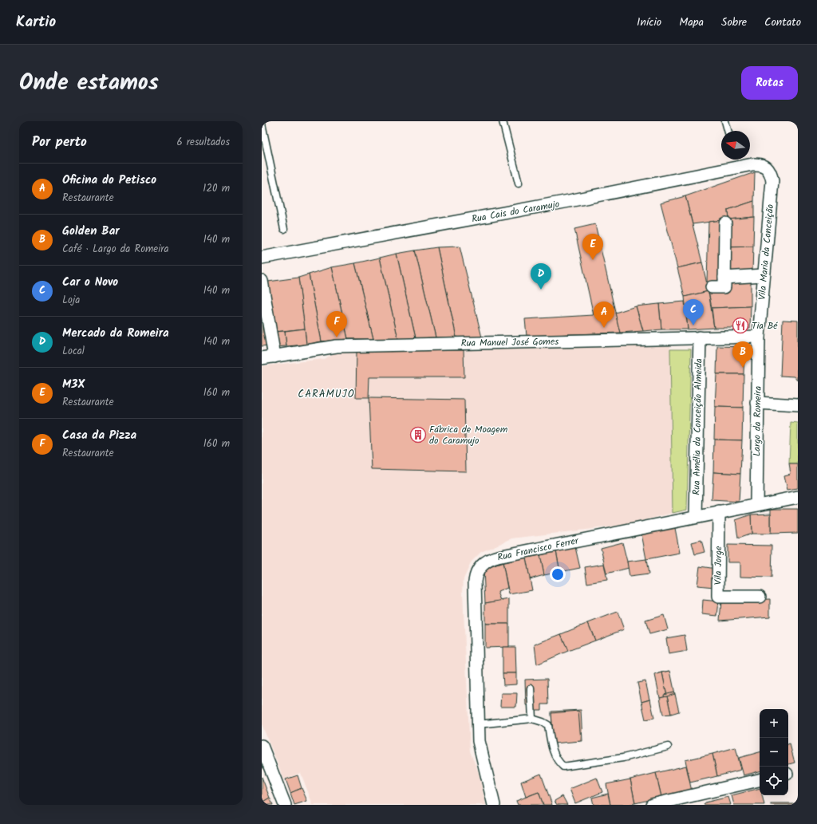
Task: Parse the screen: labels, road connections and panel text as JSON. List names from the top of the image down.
{
  "streets": {
    "street": [
      "Rua Cais do Caramujo",
      "Vila Maria da Conceição",
      "Rua Manuel José Gomes",
      "Largo da Romeira",
      "Rua Amélia da Conceição Almeida",
      "Rua Francisco Ferrer",
      "Vila Jorge"
    ]
  },
  "crossings": [
    ["Rua Cais do Caramujo", "Vila Maria da Conceição"],
    ["Vila Maria da Conceição", "Rua Manuel José Gomes"],
    ["Vila Maria da Conceição", "Largo da Romeira"],
    ["Rua Manuel José Gomes", "Largo da Romeira"],
    ["Rua Manuel José Gomes", "Rua Amélia da Conceição Almeida"],
    ["Largo da Romeira", "Rua Francisco Ferrer"],
    ["Rua Amélia da Conceição Almeida", "Rua Francisco Ferrer"],
    ["Rua Francisco Ferrer", "Vila Jorge"]
  ],
  "districts": ["CARAMUJO"],
  "places": {
    "restaurant": ["Tia Bé"],
    "building": ["Fábrica de Moagem do Caramujo"]
  },
  "north": "left",
  "page": {
    "header": "Kartio",
    "nav": [
      "Início",
      "Mapa",
      "Sobre",
      "Contato"
    ],
    "title": "Onde estamos",
    "buttons": "Rotas",
    "heading": ["Por perto", "6 resultados"],
    "list": [
      {
        "mark": "A",
        "name": "Oficina do Petisco",
        "note": "Restaurante",
        "value": "120 m"
      },
      {
        "mark": "B",
        "name": "Golden Bar",
        "note": "Café · Largo da Romeira",
        "value": "140 m"
      },
      {
        "mark": "C",
        "name": "Car o Novo",
        "note": "Loja",
        "value": "140 m"
      },
      {
        "mark": "D",
        "name": "Mercado da Romeira",
        "note": "Local",
        "value": "140 m"
      },
      {
        "mark": "E",
        "name": "M3X",
        "note": "Restaurante",
        "value": "160 m"
      },
      {
        "mark": "F",
        "name": "Casa da Pizza",
        "note": "Restaurante",
        "value": "160 m"
      }
    ],
    "pins": [
      "E",
      "D",
      "C",
      "A",
      "F",
      "B"
    ],
    "map_buttons": ["+", "−"]
  }
}
